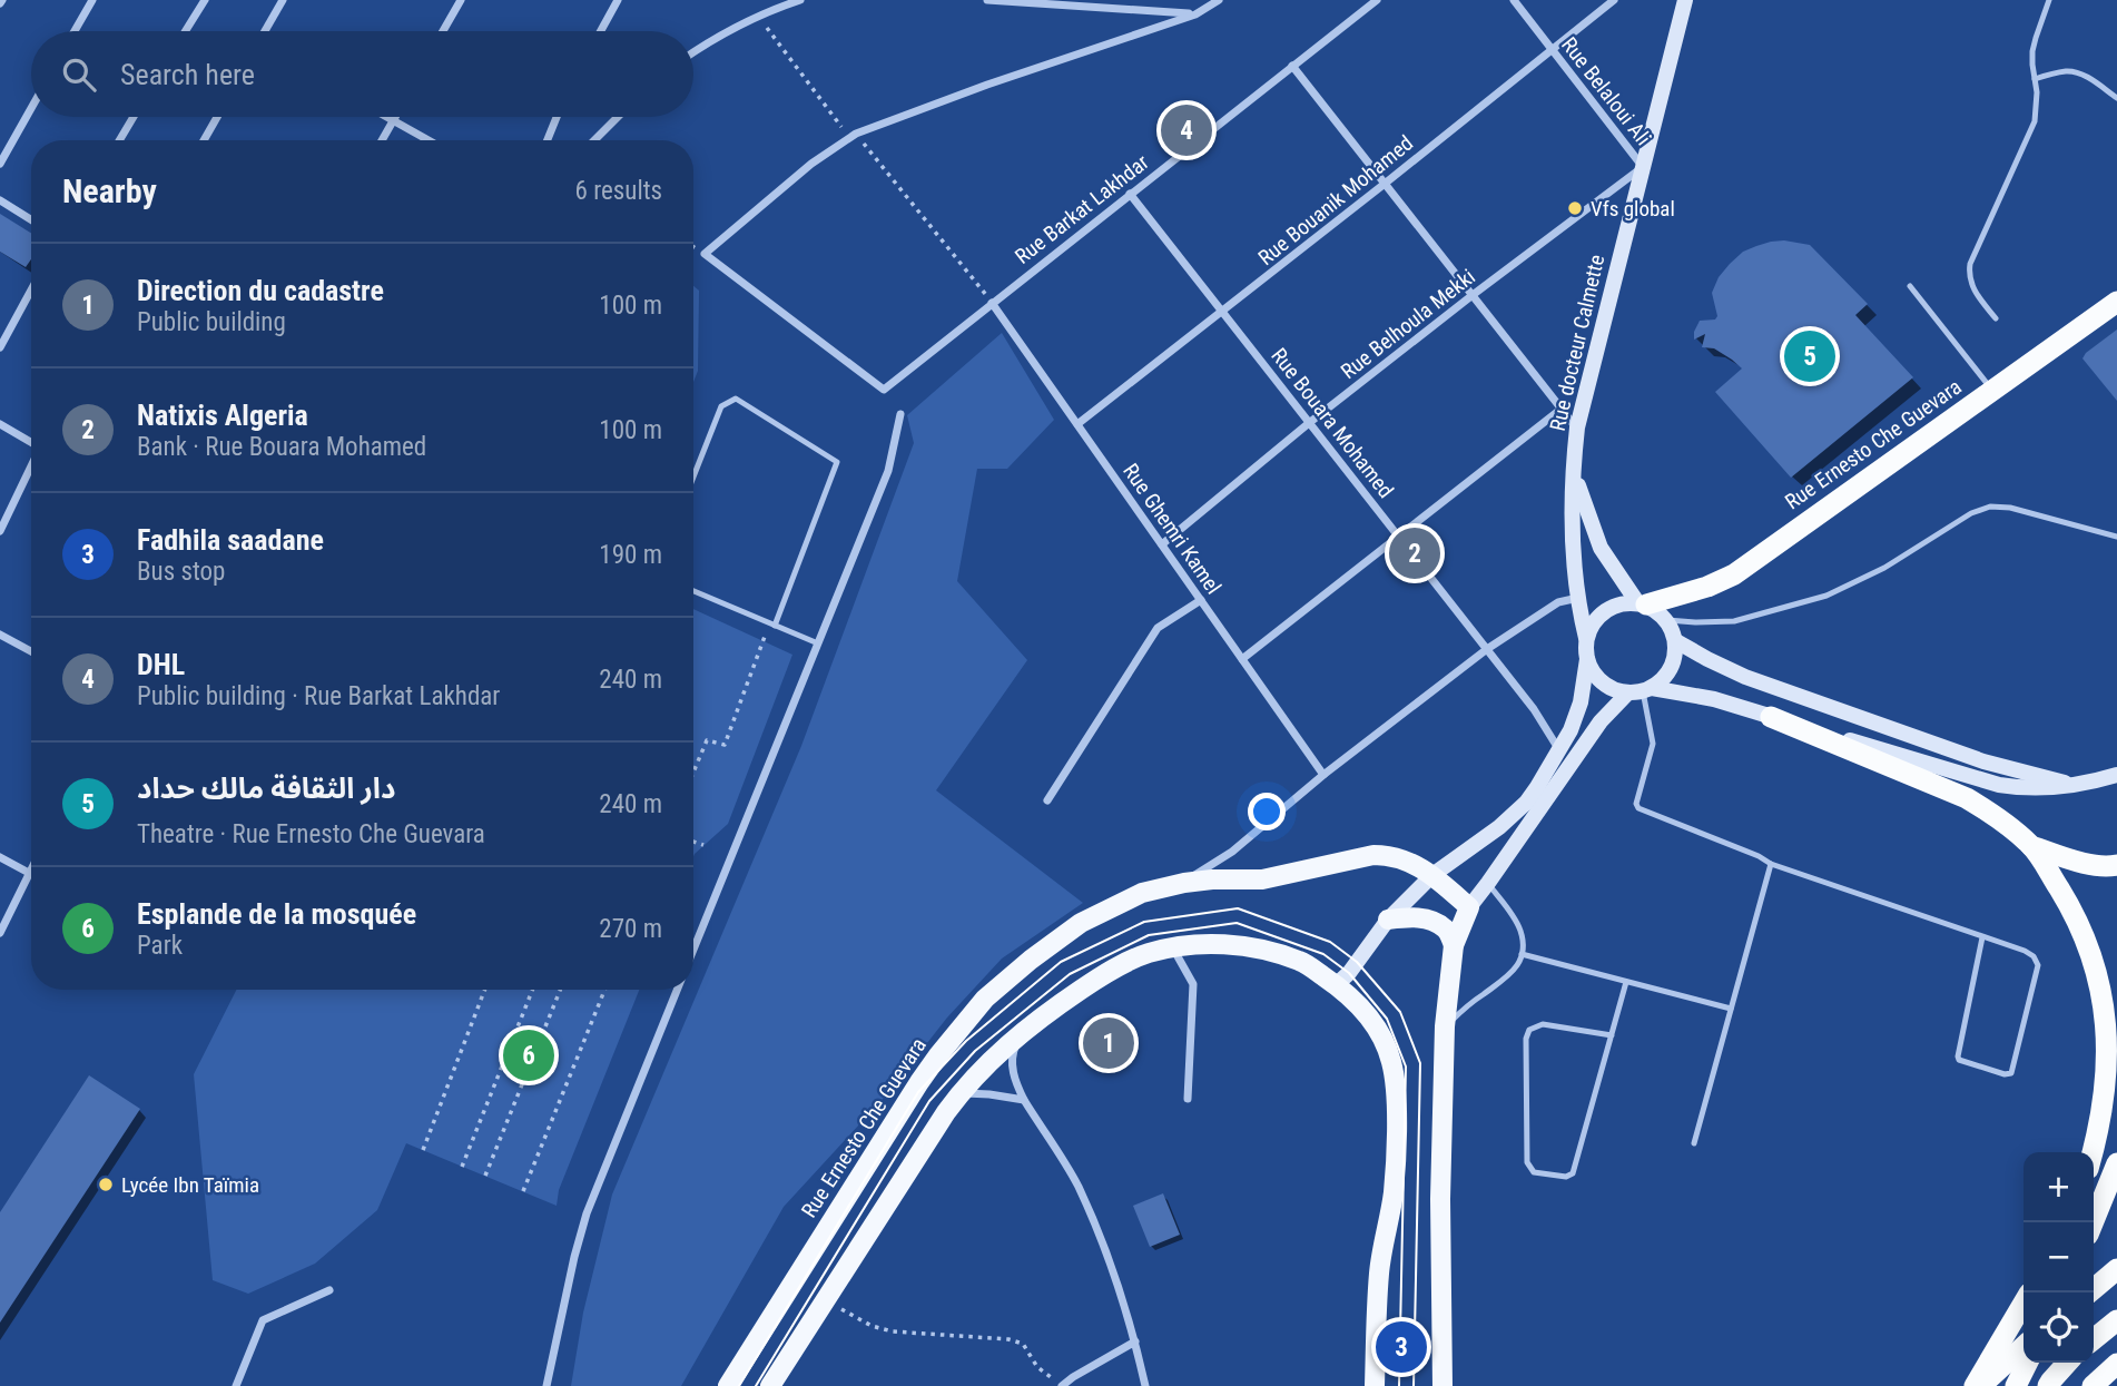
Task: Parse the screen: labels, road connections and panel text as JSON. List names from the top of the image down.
{
  "streets": {
    "highway": ["Rue Ernesto Che Guevara"],
    "main road": ["Rue docteur Calmette"],
    "street": [
      "Rue Belaloui Ali",
      "Rue Bouanik Mohamed",
      "Rue Barkat Lakhdar",
      "Rue Belhoula Mekki",
      "Rue Bouara Mohamed",
      "Rue Ghemri Kamel"
    ]
  },
  "crossings": [
    ["Rue Belaloui Ali", "Rue Bouanik Mohamed"],
    ["Rue Belaloui Ali", "Rue Belhoula Mekki"],
    ["Rue Belaloui Ali", "Rue docteur Calmette"],
    ["Rue Bouanik Mohamed", "Rue Bouara Mohamed"],
    ["Rue Bouanik Mohamed", "Rue Ghemri Kamel"],
    ["Rue Barkat Lakhdar", "Rue Bouara Mohamed"],
    ["Rue Barkat Lakhdar", "Rue Ghemri Kamel"],
    ["Rue Belhoula Mekki", "Rue docteur Calmette"],
    ["Rue Belhoula Mekki", "Rue Bouara Mohamed"],
    ["Rue Belhoula Mekki", "Rue Ghemri Kamel"],
    ["Rue docteur Calmette", "Rue Ernesto Che Guevara"]
  ],
  "places": ["Vfs global", "Lycée Ibn Taïmia"],
  "page": {
    "search": "Search here",
    "pins": [
      "4",
      "5",
      "2",
      "1",
      "6",
      "3"
    ],
    "heading": ["Nearby", "6 results"],
    "list": [
      {
        "mark": "1",
        "name": "Direction du cadastre",
        "note": "Public building",
        "value": "100 m"
      },
      {
        "mark": "2",
        "name": "Natixis Algeria",
        "note": "Bank · Rue Bouara Mohamed",
        "value": "100 m"
      },
      {
        "mark": "3",
        "name": "Fadhila saadane",
        "note": "Bus stop",
        "value": "190 m"
      },
      {
        "mark": "4",
        "name": "DHL",
        "note": "Public building · Rue Barkat Lakhdar",
        "value": "240 m"
      },
      {
        "mark": "5",
        "name": "دار الثقافة مالك حداد",
        "note": "Theatre · Rue Ernesto Che Guevara",
        "value": "240 m"
      },
      {
        "mark": "6",
        "name": "Esplande de la mosquée",
        "note": "Park",
        "value": "270 m"
      }
    ],
    "map_buttons": ["+", "−"]
  }
}
